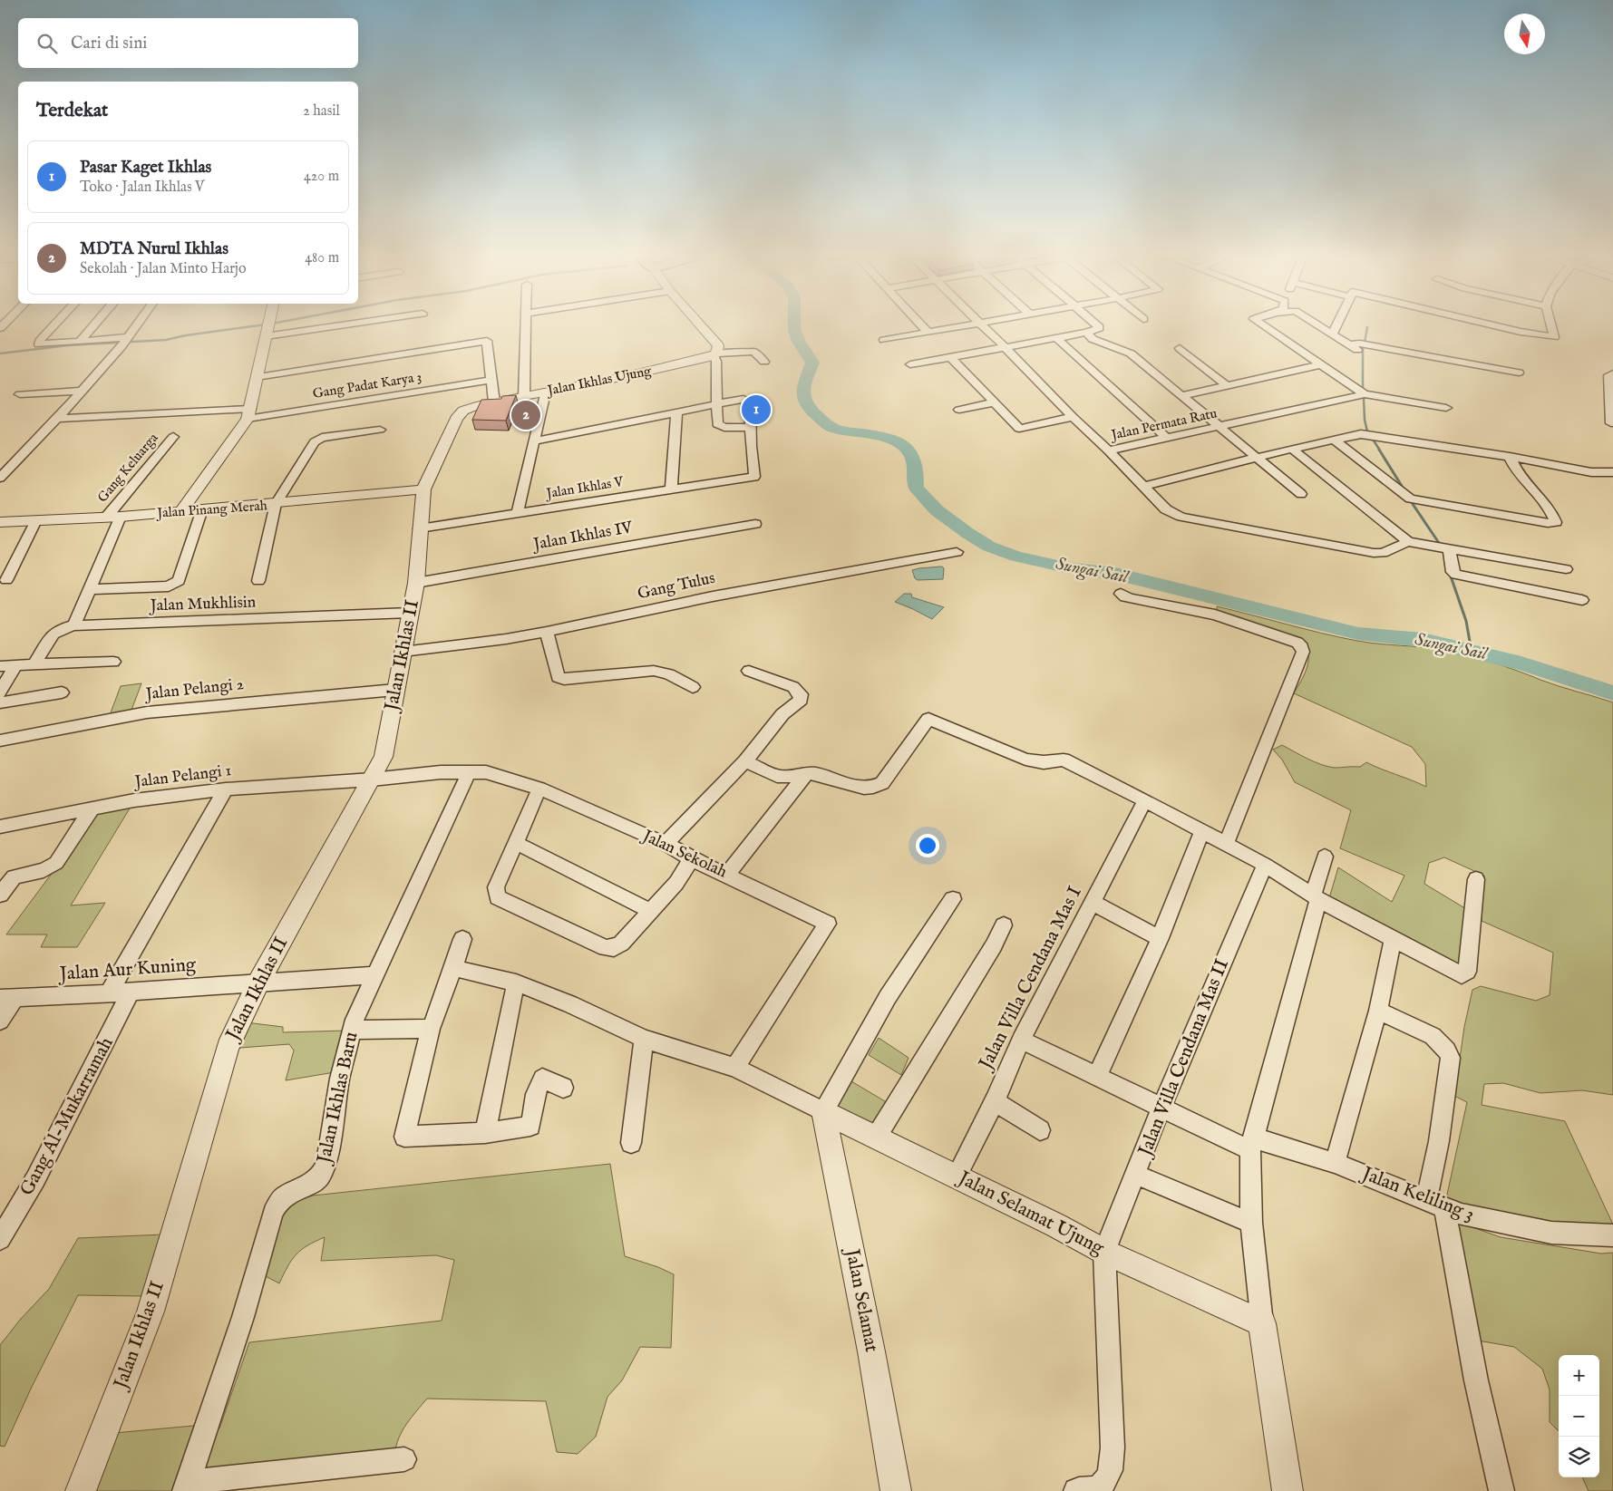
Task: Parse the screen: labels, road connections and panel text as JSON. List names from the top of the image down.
{
  "streets": {
    "street": [
      "Jalan Ikhlas Ujung",
      "Gang Padat Karya 3",
      "Jalan Permata Ratu",
      "Gang Keluarga",
      "Jalan Ikhlas V",
      "Jalan Pinang Merah",
      "Jalan Ikhlas IV",
      "Gang Tulus",
      "Jalan Mukhlisin",
      "Jalan Ikhlas II",
      "Jalan Pelangi 2",
      "Jalan Pelangi 1",
      "Jalan Sekolah",
      "Jalan Aur Kuning",
      "Jalan Villa Cendana Mas I",
      "Jalan Villa Cendana Mas II",
      "Jalan Ikhlas Baru",
      "Gang Al-Mukarramah",
      "Jalan Keliling 3",
      "Jalan Selamat Ujung",
      "Jalan Selamat"
    ]
  },
  "crossings": [
    ["Jalan Ikhlas Ujung", "Jalan Pinang Merah"],
    ["Jalan Ikhlas Ujung", "Jalan Ikhlas II"],
    ["Gang Keluarga", "Jalan Pinang Merah"],
    ["Jalan Ikhlas V", "Jalan Ikhlas II"],
    ["Jalan Pinang Merah", "Jalan Ikhlas II"],
    ["Jalan Ikhlas IV", "Jalan Ikhlas II"],
    ["Gang Tulus", "Jalan Ikhlas II"],
    ["Jalan Mukhlisin", "Jalan Ikhlas II"],
    ["Jalan Ikhlas II", "Jalan Pelangi 2"],
    ["Jalan Ikhlas II", "Jalan Pelangi 1"],
    ["Jalan Ikhlas II", "Jalan Sekolah"],
    ["Jalan Ikhlas II", "Jalan Aur Kuning"],
    ["Jalan Pelangi 1", "Jalan Sekolah"],
    ["Jalan Sekolah", "Jalan Ikhlas Baru"],
    ["Jalan Sekolah", "Jalan Selamat Ujung"],
    ["Jalan Aur Kuning", "Jalan Ikhlas Baru"],
    ["Jalan Aur Kuning", "Gang Al-Mukarramah"],
    ["Jalan Villa Cendana Mas I", "Jalan Keliling 3"],
    ["Jalan Villa Cendana Mas I", "Jalan Selamat Ujung"],
    ["Jalan Villa Cendana Mas II", "Jalan Keliling 3"],
    ["Jalan Villa Cendana Mas II", "Jalan Selamat Ujung"],
    ["Jalan Selamat Ujung", "Jalan Selamat"]
  ],
  "water": ["Sungai Sail"],
  "north": "bottom",
  "page": {
    "search": "Cari di sini",
    "heading": ["Terdekat", "2 hasil"],
    "list": [
      {
        "mark": "1",
        "name": "Pasar Kaget Ikhlas",
        "note": "Toko · Jalan Ikhlas V",
        "value": "420 m"
      },
      {
        "mark": "2",
        "name": "MDTA Nurul Ikhlas",
        "note": "Sekolah · Jalan Minto Harjo",
        "value": "480 m"
      }
    ],
    "pins": ["1", "2"],
    "map_buttons": ["+", "−"]
  }
}
